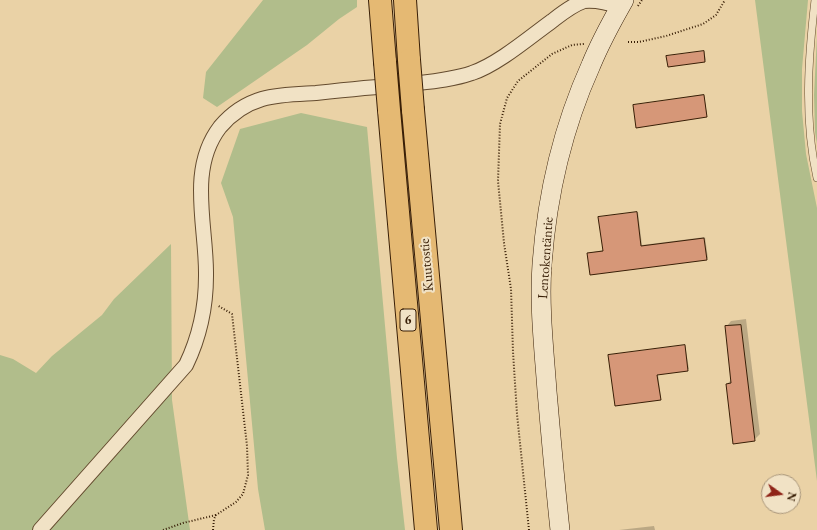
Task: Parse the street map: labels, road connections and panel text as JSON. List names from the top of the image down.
{
  "streets": {
    "highway": ["Kuutostie", "6"],
    "street": ["Lentokentäntie"]
  },
  "north": "right"
}
